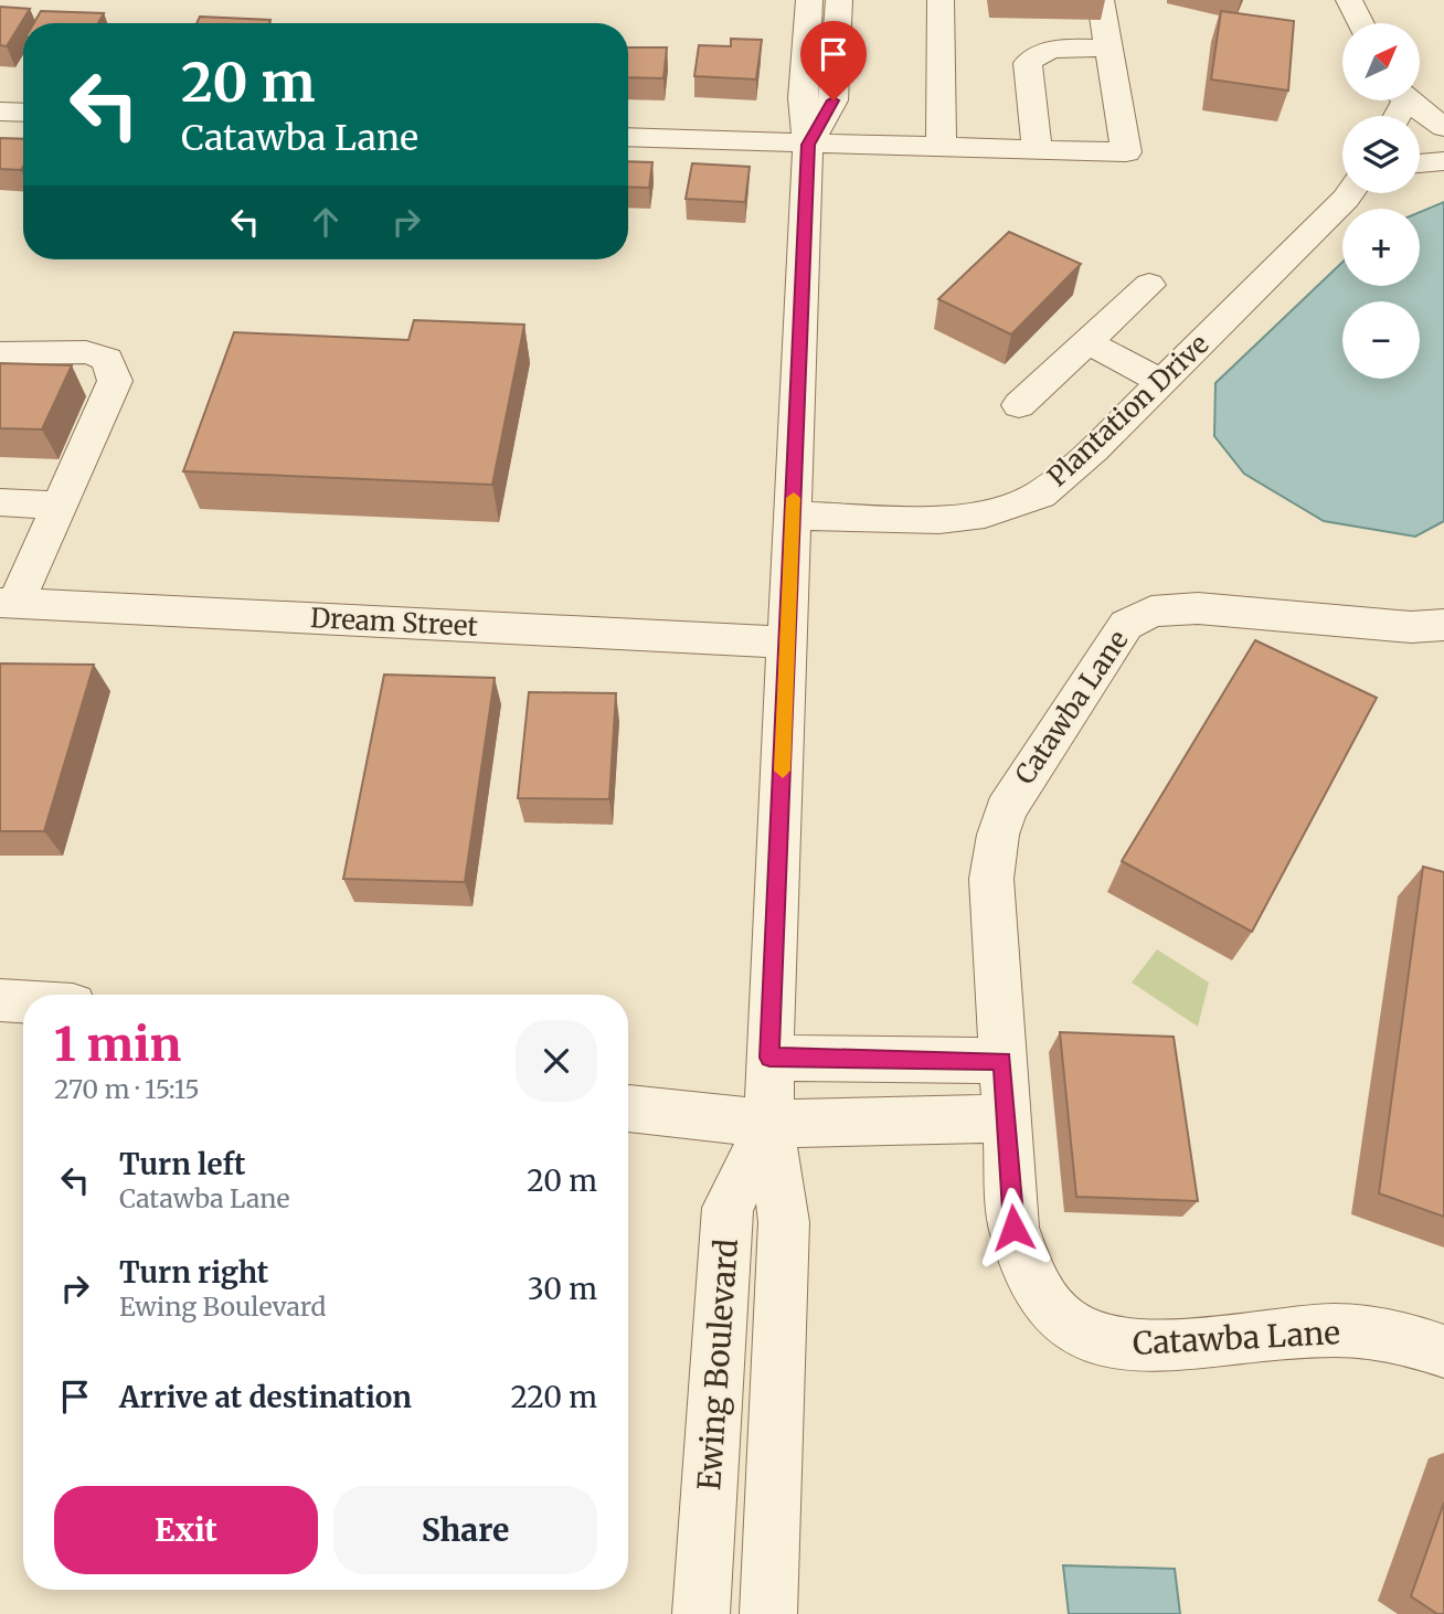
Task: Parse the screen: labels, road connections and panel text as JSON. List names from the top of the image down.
{
  "streets": {
    "street": [
      "Plantation Drive",
      "Dream Street",
      "Catawba Lane",
      "Ewing Boulevard"
    ]
  },
  "crossings": [
    ["Plantation Drive", "Ewing Boulevard"],
    ["Dream Street", "Ewing Boulevard"]
  ],
  "north": "top right",
  "page": {
    "map_buttons": ["+", "−"],
    "turn": ["20 m", "Catawba Lane"],
    "heading": ["1 min", "270 m · 15:15"],
    "list": [
      {
        "name": "Turn left",
        "note": "Catawba Lane",
        "value": "20 m"
      },
      {
        "name": "Turn right",
        "note": "Ewing Boulevard",
        "value": "30 m"
      },
      {
        "name": "Arrive at destination",
        "value": "220 m"
      }
    ],
    "buttons": ["Exit", "Share"]
  }
}
